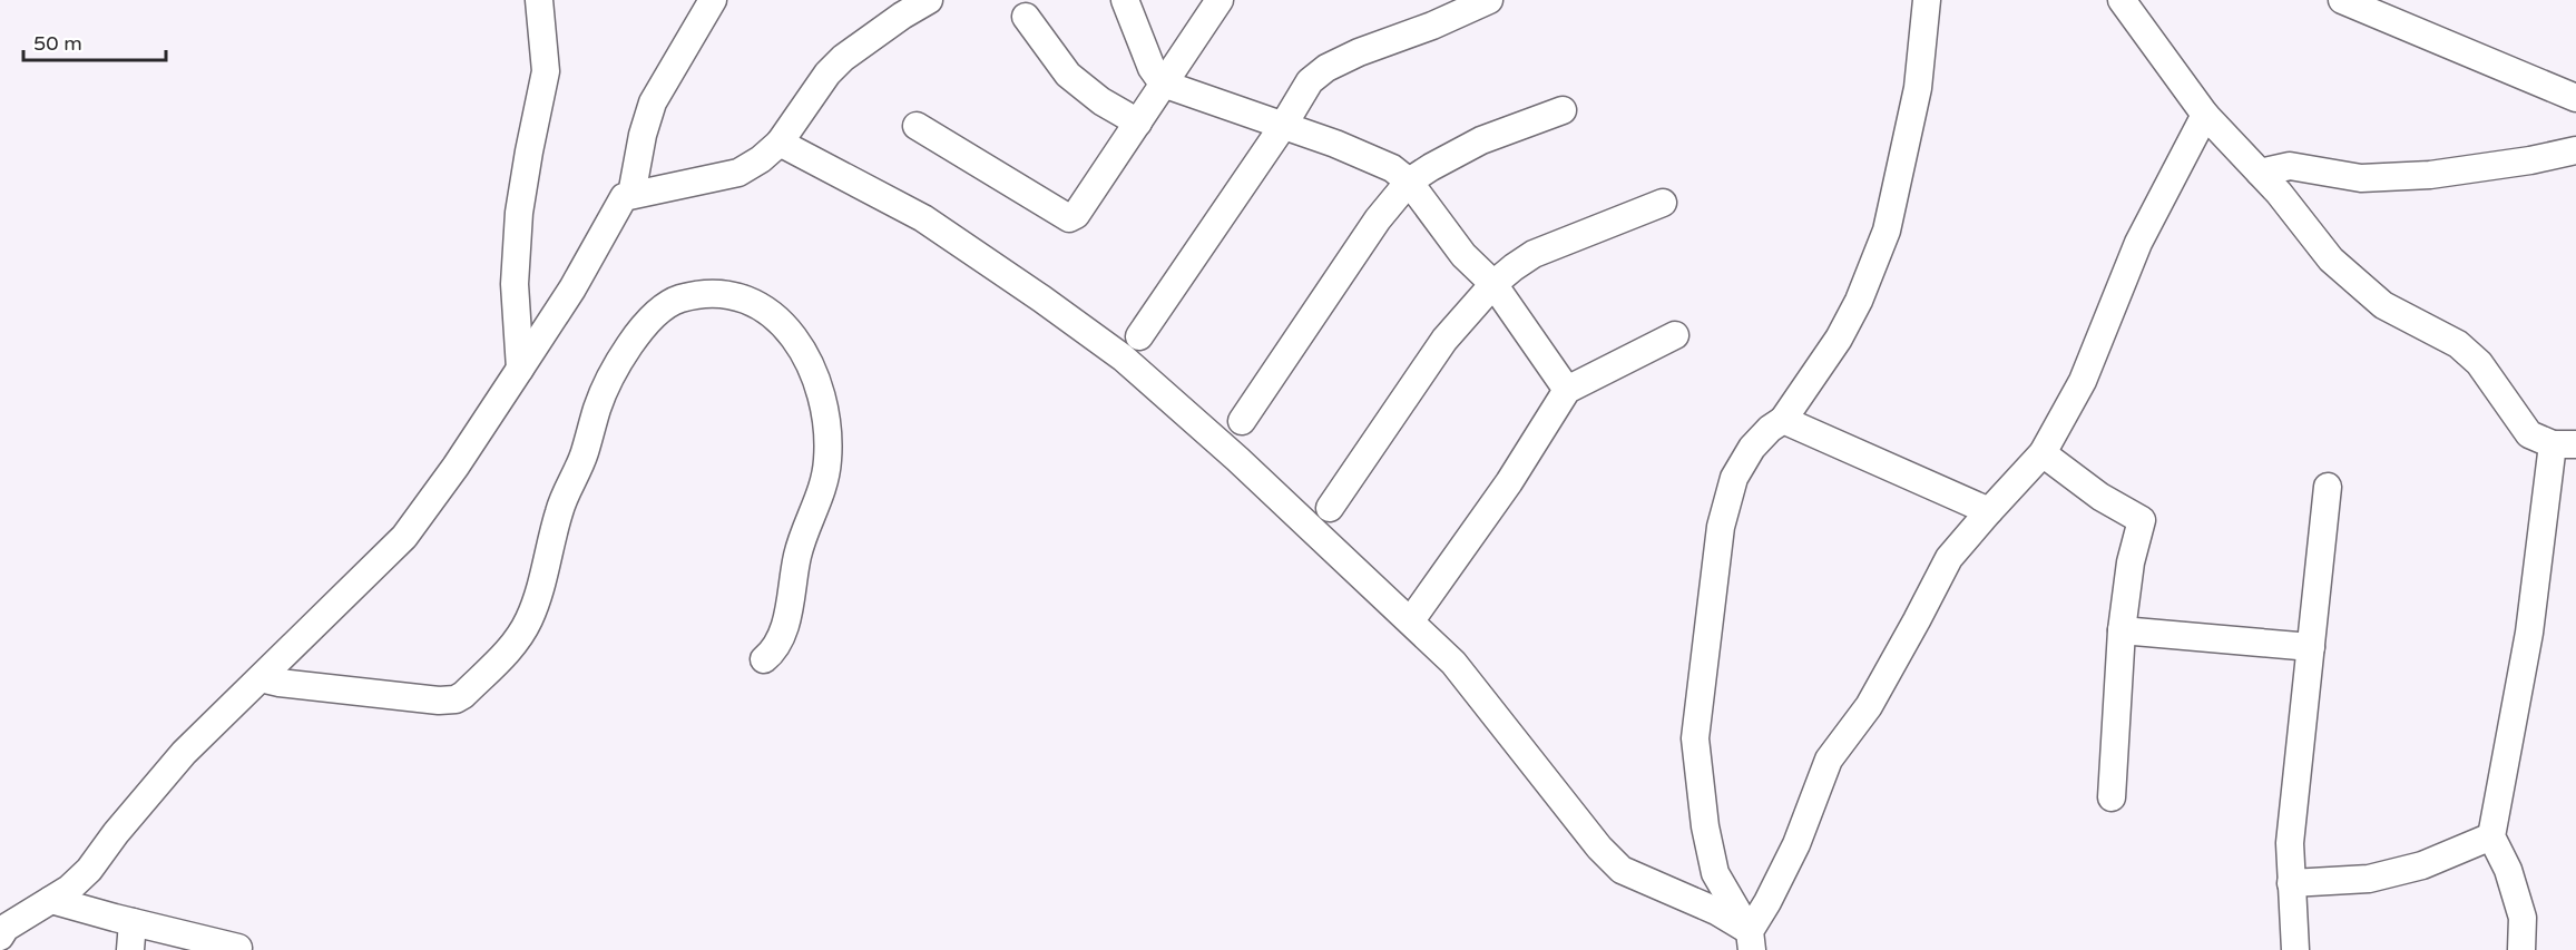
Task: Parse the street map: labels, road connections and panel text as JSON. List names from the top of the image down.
{
  "scale_bar": "50 m"
}
